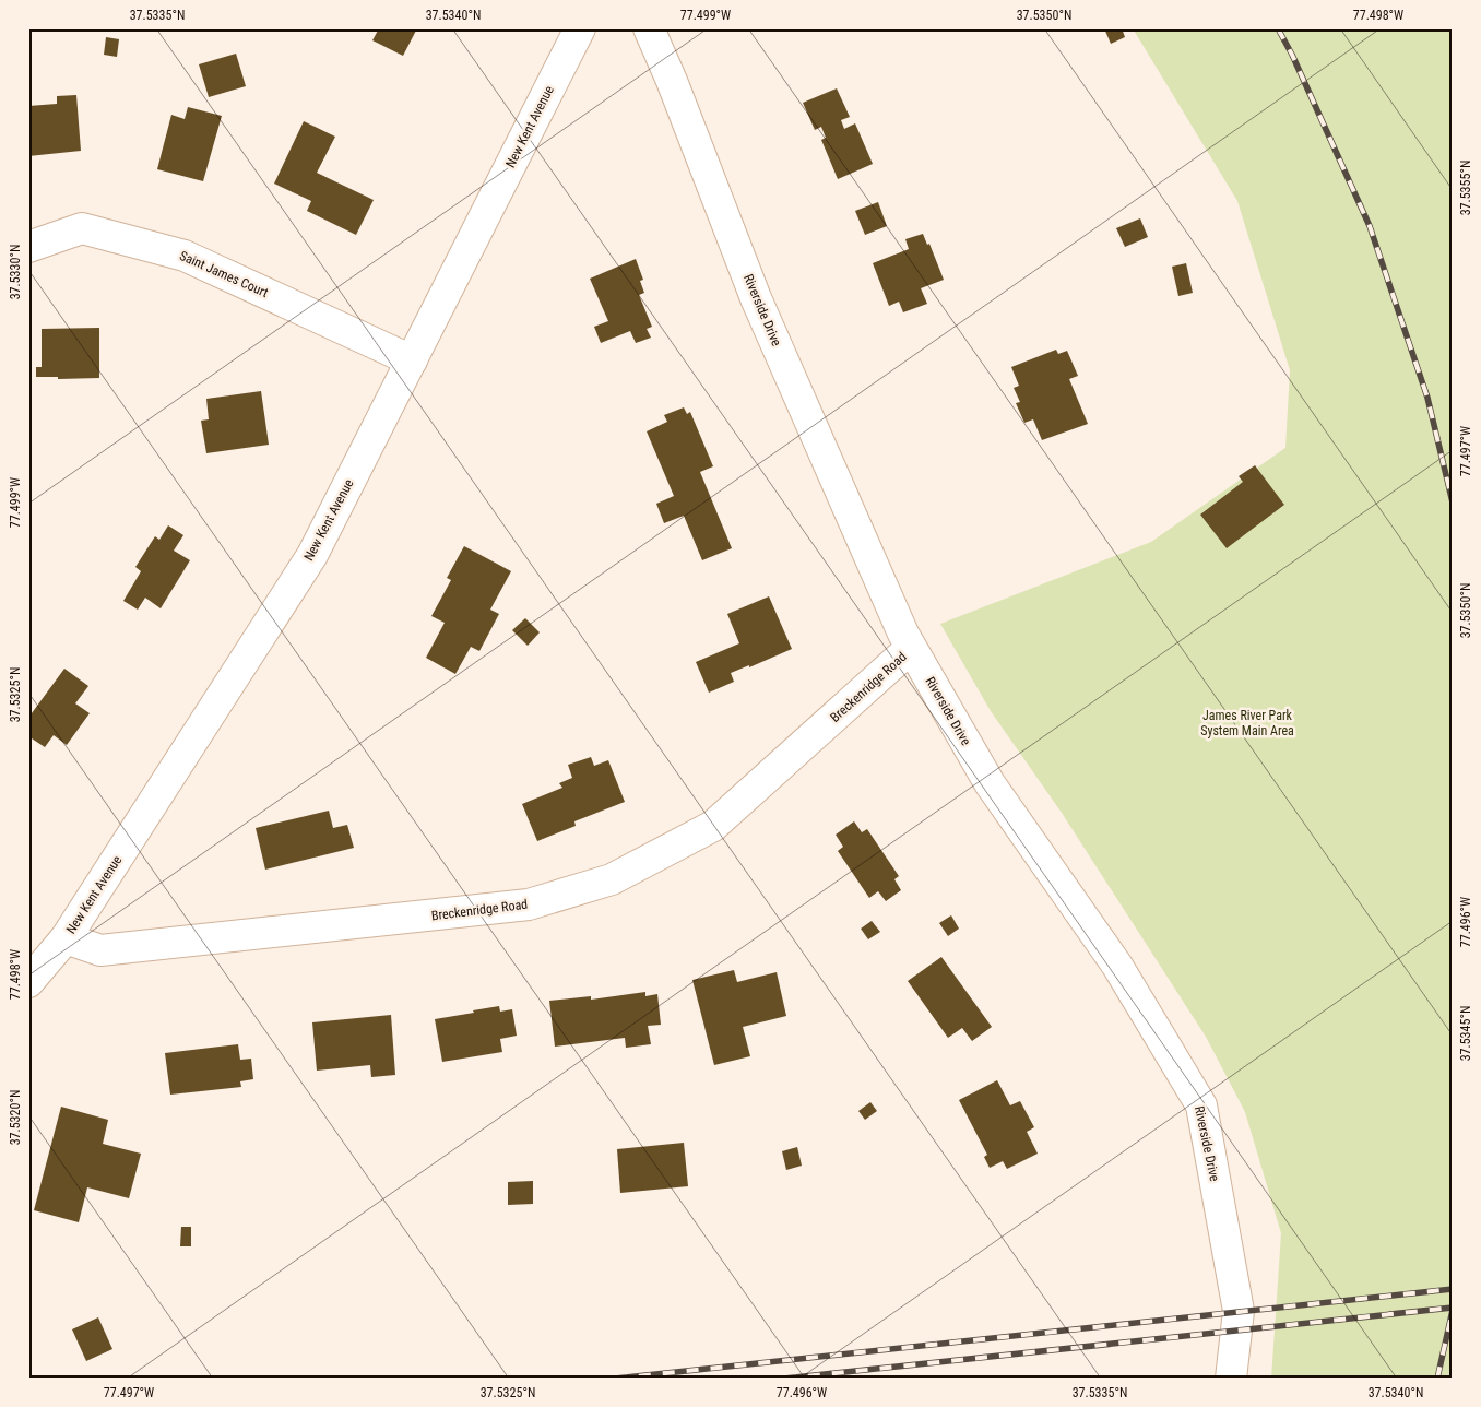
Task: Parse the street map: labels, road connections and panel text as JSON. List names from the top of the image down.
{
  "streets": {
    "street": [
      "New Kent Avenue",
      "Saint James Court",
      "Riverside Drive",
      "Breckenridge Road"
    ]
  },
  "crossings": [
    ["New Kent Avenue", "Saint James Court"],
    ["New Kent Avenue", "Breckenridge Road"],
    ["Riverside Drive", "Breckenridge Road"]
  ],
  "parks": ["James River Park System Main Area"],
  "coordinates": [
    "37.5335°N",
    "37.5340°N",
    "77.499°W",
    "37.5350°N",
    "77.498°W",
    "37.5355°N",
    "37.5330°N",
    "77.497°W",
    "37.5325°N",
    "77.496°W",
    "37.5345°N",
    "37.5320°N"
  ]
}
